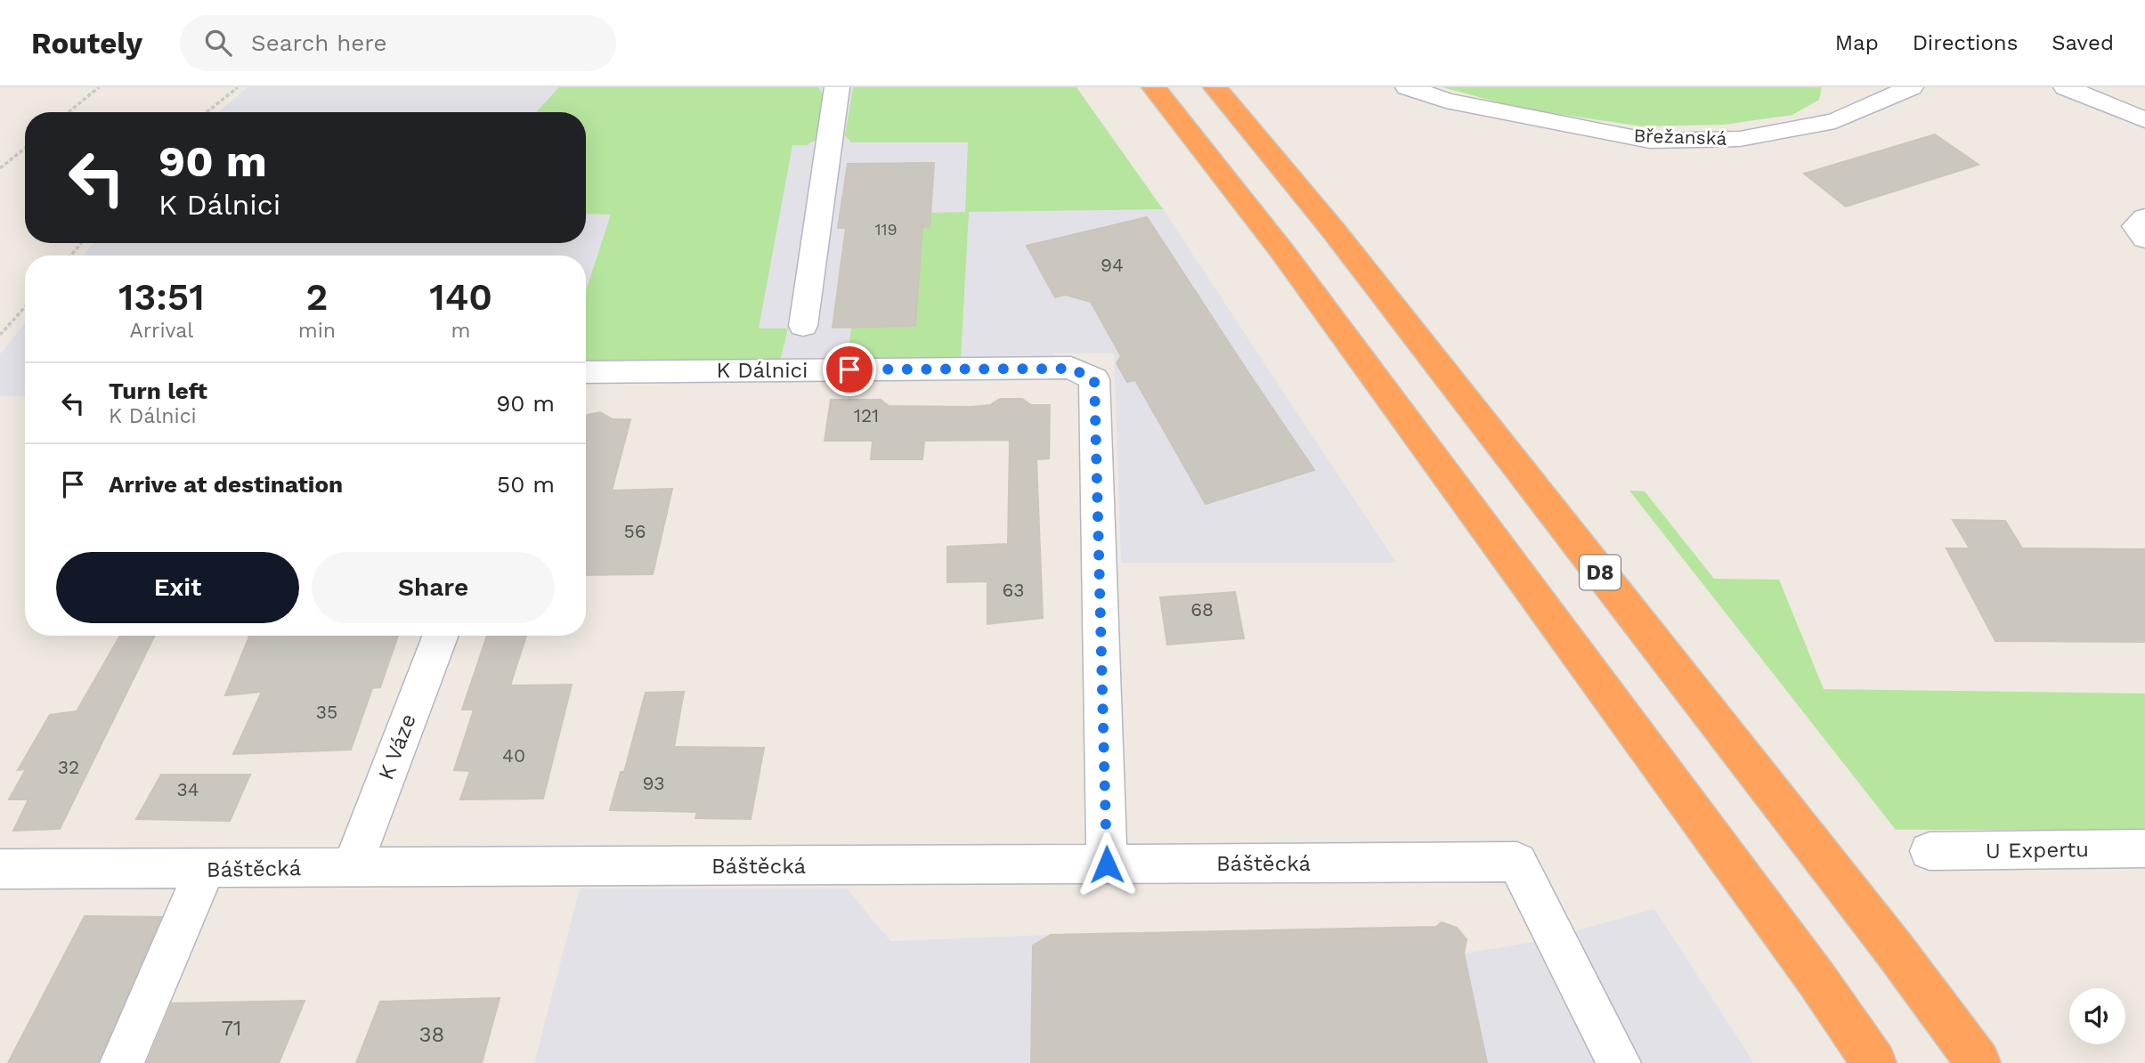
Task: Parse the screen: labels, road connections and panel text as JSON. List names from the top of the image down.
{
  "streets": {
    "highway": ["D8"],
    "street": [
      "Břežanská",
      "K Dálnici",
      "K Váze",
      "U Expertu",
      "Báštěcká"
    ]
  },
  "crossings": [
    ["K Dálnici", "Báštěcká"],
    ["K Váze", "Báštěcká"]
  ],
  "house_numbers": [
    "119",
    "94",
    "121",
    "56",
    "63",
    "68",
    "35",
    "40",
    "32",
    "93",
    "34",
    "71",
    "38"
  ],
  "page": {
    "header": "Routely",
    "search": "Search here",
    "nav": ["Map", "Directions", "Saved"],
    "turn": ["90 m", "K Dálnici"],
    "eta": [
      "13:51",
      "Arrival",
      "2",
      "min",
      "140",
      "m"
    ],
    "list": [
      {
        "name": "Turn left",
        "note": "K Dálnici",
        "value": "90 m"
      },
      {
        "name": "Arrive at destination",
        "value": "50 m"
      }
    ],
    "buttons": ["Exit", "Share"]
  }
}
